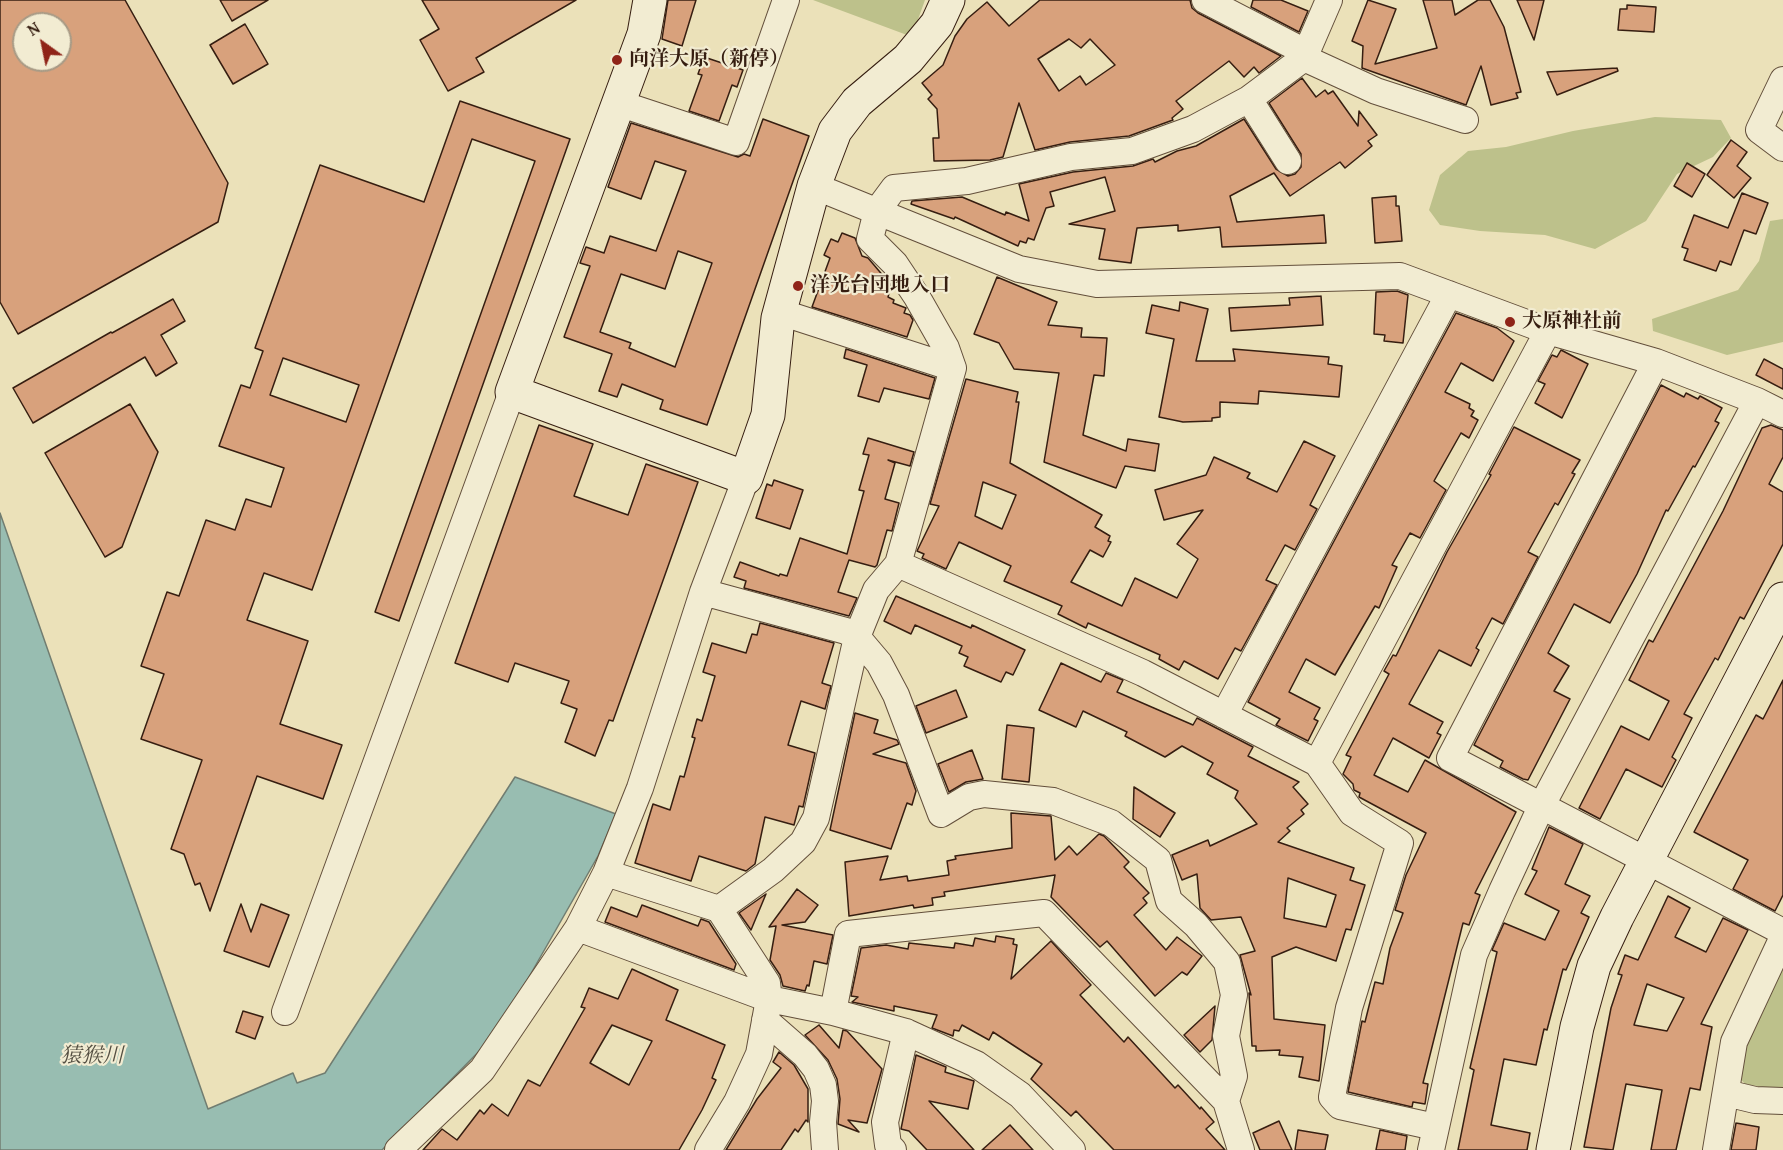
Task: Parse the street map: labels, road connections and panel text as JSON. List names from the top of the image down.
{
  "water": ["猿猴川"],
  "places": ["向洋大原（新停）", "洋光台団地入口", "大原神社前"],
  "north": "top left"
}
